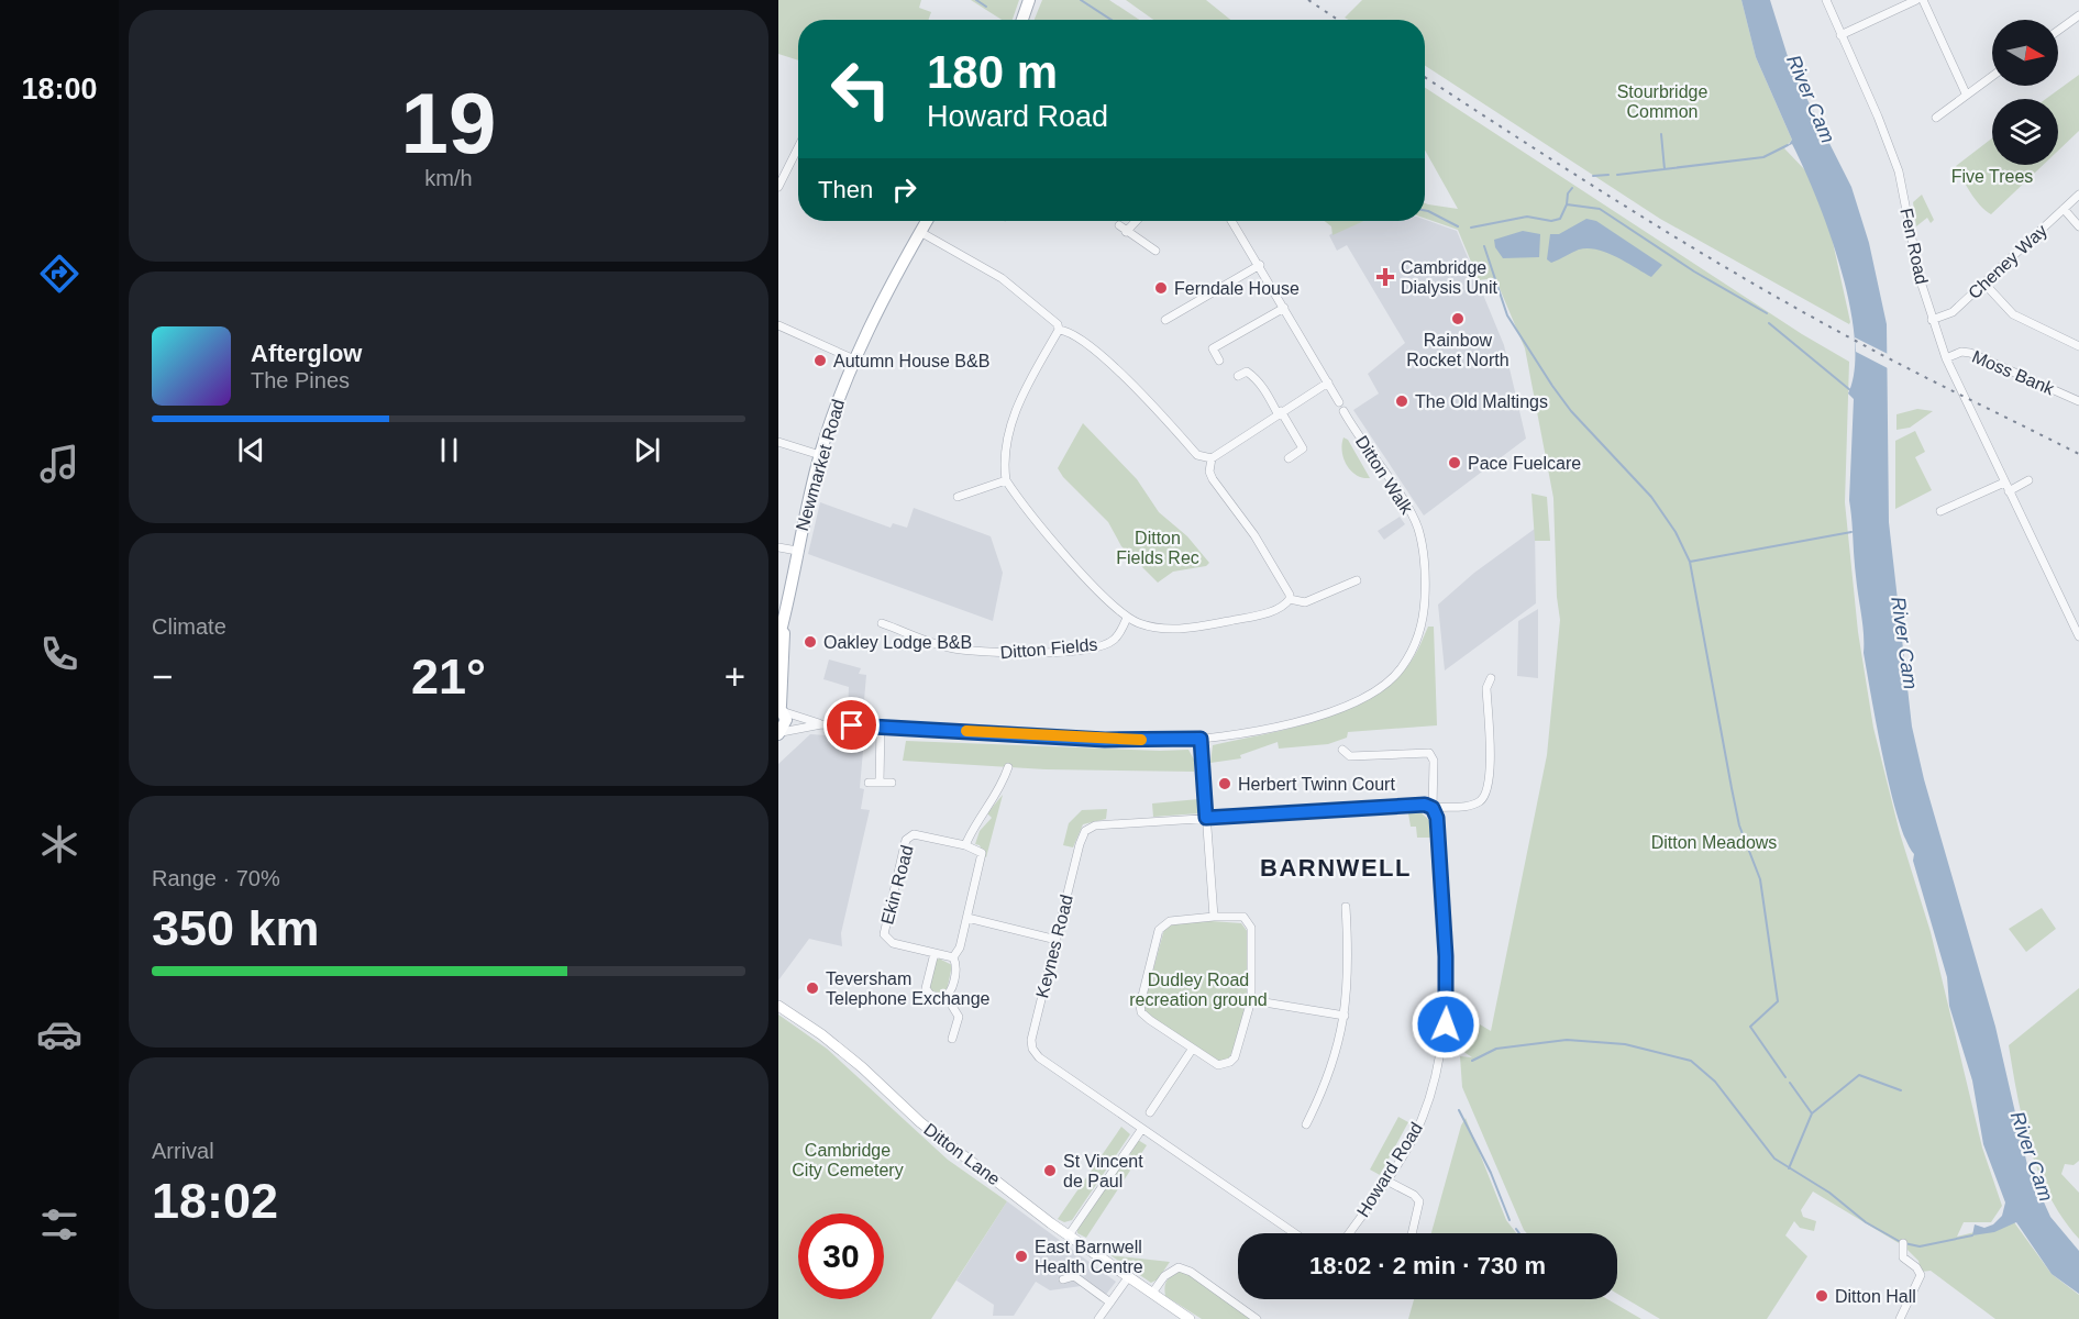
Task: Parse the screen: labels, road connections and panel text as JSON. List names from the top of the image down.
{
  "streets": {
    "main road": ["Newmarket Road", "Ditton Lane"],
    "street": [
      "Fen Road",
      "Cheney Way",
      "Moss Bank",
      "Ditton Walk",
      "Ditton Fields",
      "Ekin Road",
      "Keynes Road",
      "Howard Road"
    ]
  },
  "crossings": [
    ["Fen Road", "Cheney Way"],
    ["Fen Road", "Moss Bank"]
  ],
  "districts": ["BARNWELL"],
  "water": ["River Cam"],
  "parks": [
    "Stourbridge Common",
    "Five Trees",
    "Ditton Fields Rec",
    "Ditton Meadows",
    "Dudley Road recreation ground",
    "Cambridge City Cemetery"
  ],
  "places": {
    "health": ["Cambridge Dialysis Unit"],
    "other": [
      "Ferndale House",
      "Rainbow Rocket North",
      "Autumn House B&B",
      "The Old Maltings",
      "Pace Fuelcare",
      "Oakley Lodge B&B",
      "Herbert Twinn Court",
      "Teversham Telephone Exchange",
      "St Vincent de Paul",
      "East Barnwell Health Centre",
      "Ditton Hall"
    ]
  },
  "north": "right",
  "page": {
    "tabs": "18:00",
    "tile": [
      ["19", "km/h"],
      "Climate",
      ["Range · 70%", "350 km"],
      ["Arrival", "18:02"]
    ],
    "turn": ["180 m", "Howard Road"],
    "then": "Then",
    "song": ["Afterglow", "The Pines"],
    "heat": ["−", "21°", "+"],
    "limit": "30",
    "trip": "18:02 · 2 min · 730 m"
  }
}
